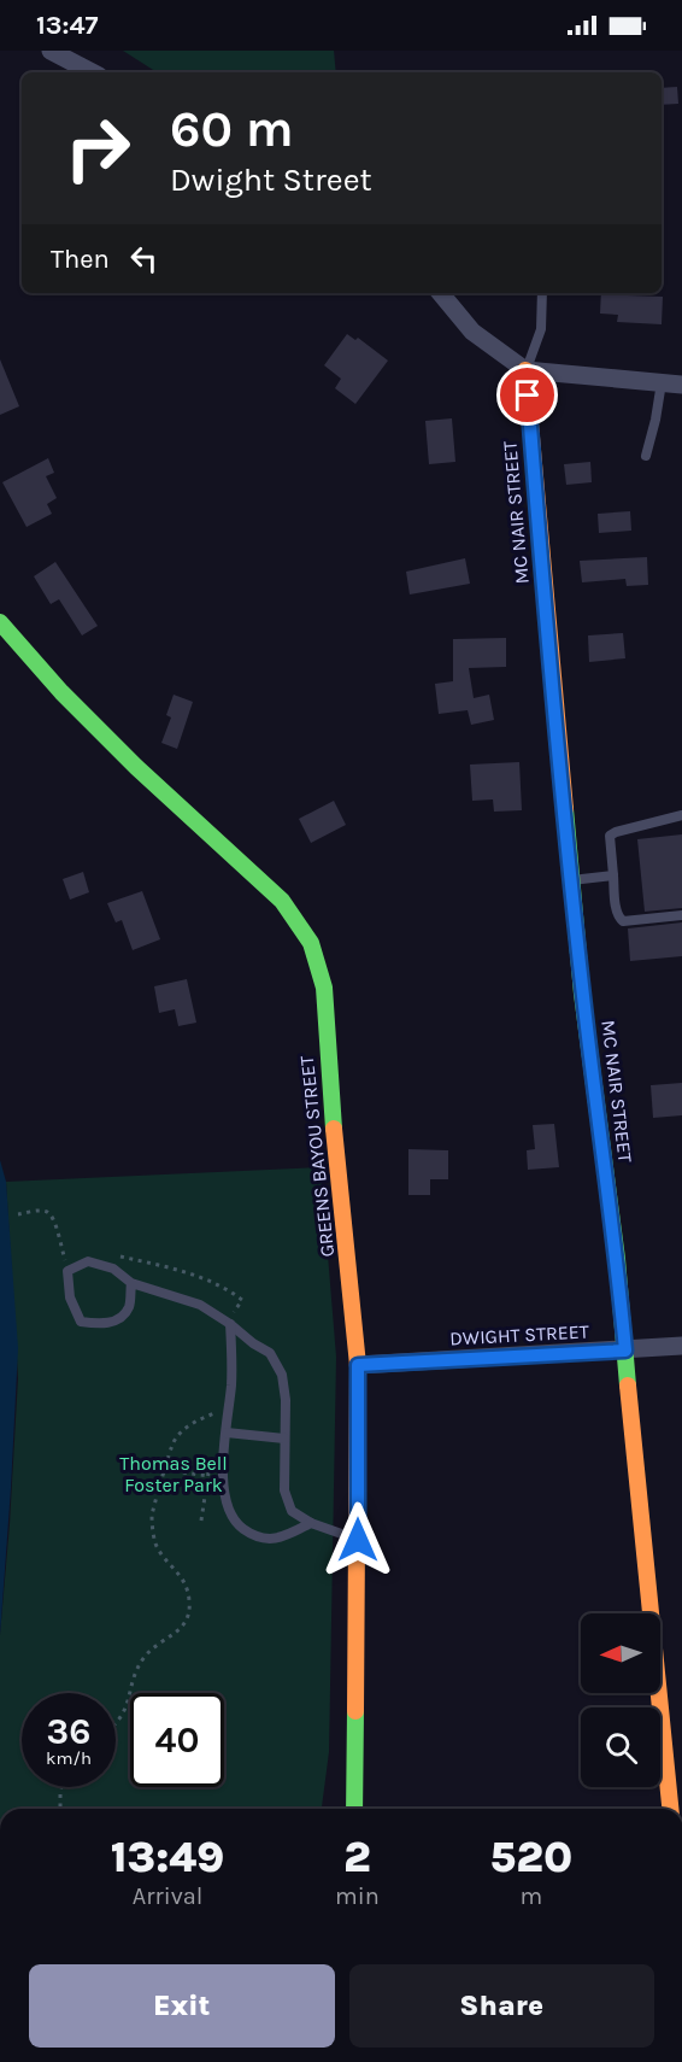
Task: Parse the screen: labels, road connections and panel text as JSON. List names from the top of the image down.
{
  "streets": {
    "street": ["MC NAIR STREET", "GREENS BAYOU STREET", "DWIGHT STREET"]
  },
  "crossings": [
    ["MC NAIR STREET", "DWIGHT STREET"],
    ["GREENS BAYOU STREET", "DWIGHT STREET"]
  ],
  "parks": ["Thomas Bell Foster Park"],
  "north": "left",
  "page": {
    "status": "13:47",
    "turn": ["60 m", "Dwight Street"],
    "then": "Then",
    "speed": "36 km/h",
    "limit": "40",
    "eta": [
      "13:49",
      "Arrival",
      "2",
      "min",
      "520",
      "m"
    ],
    "buttons": ["Exit", "Share"]
  }
}
